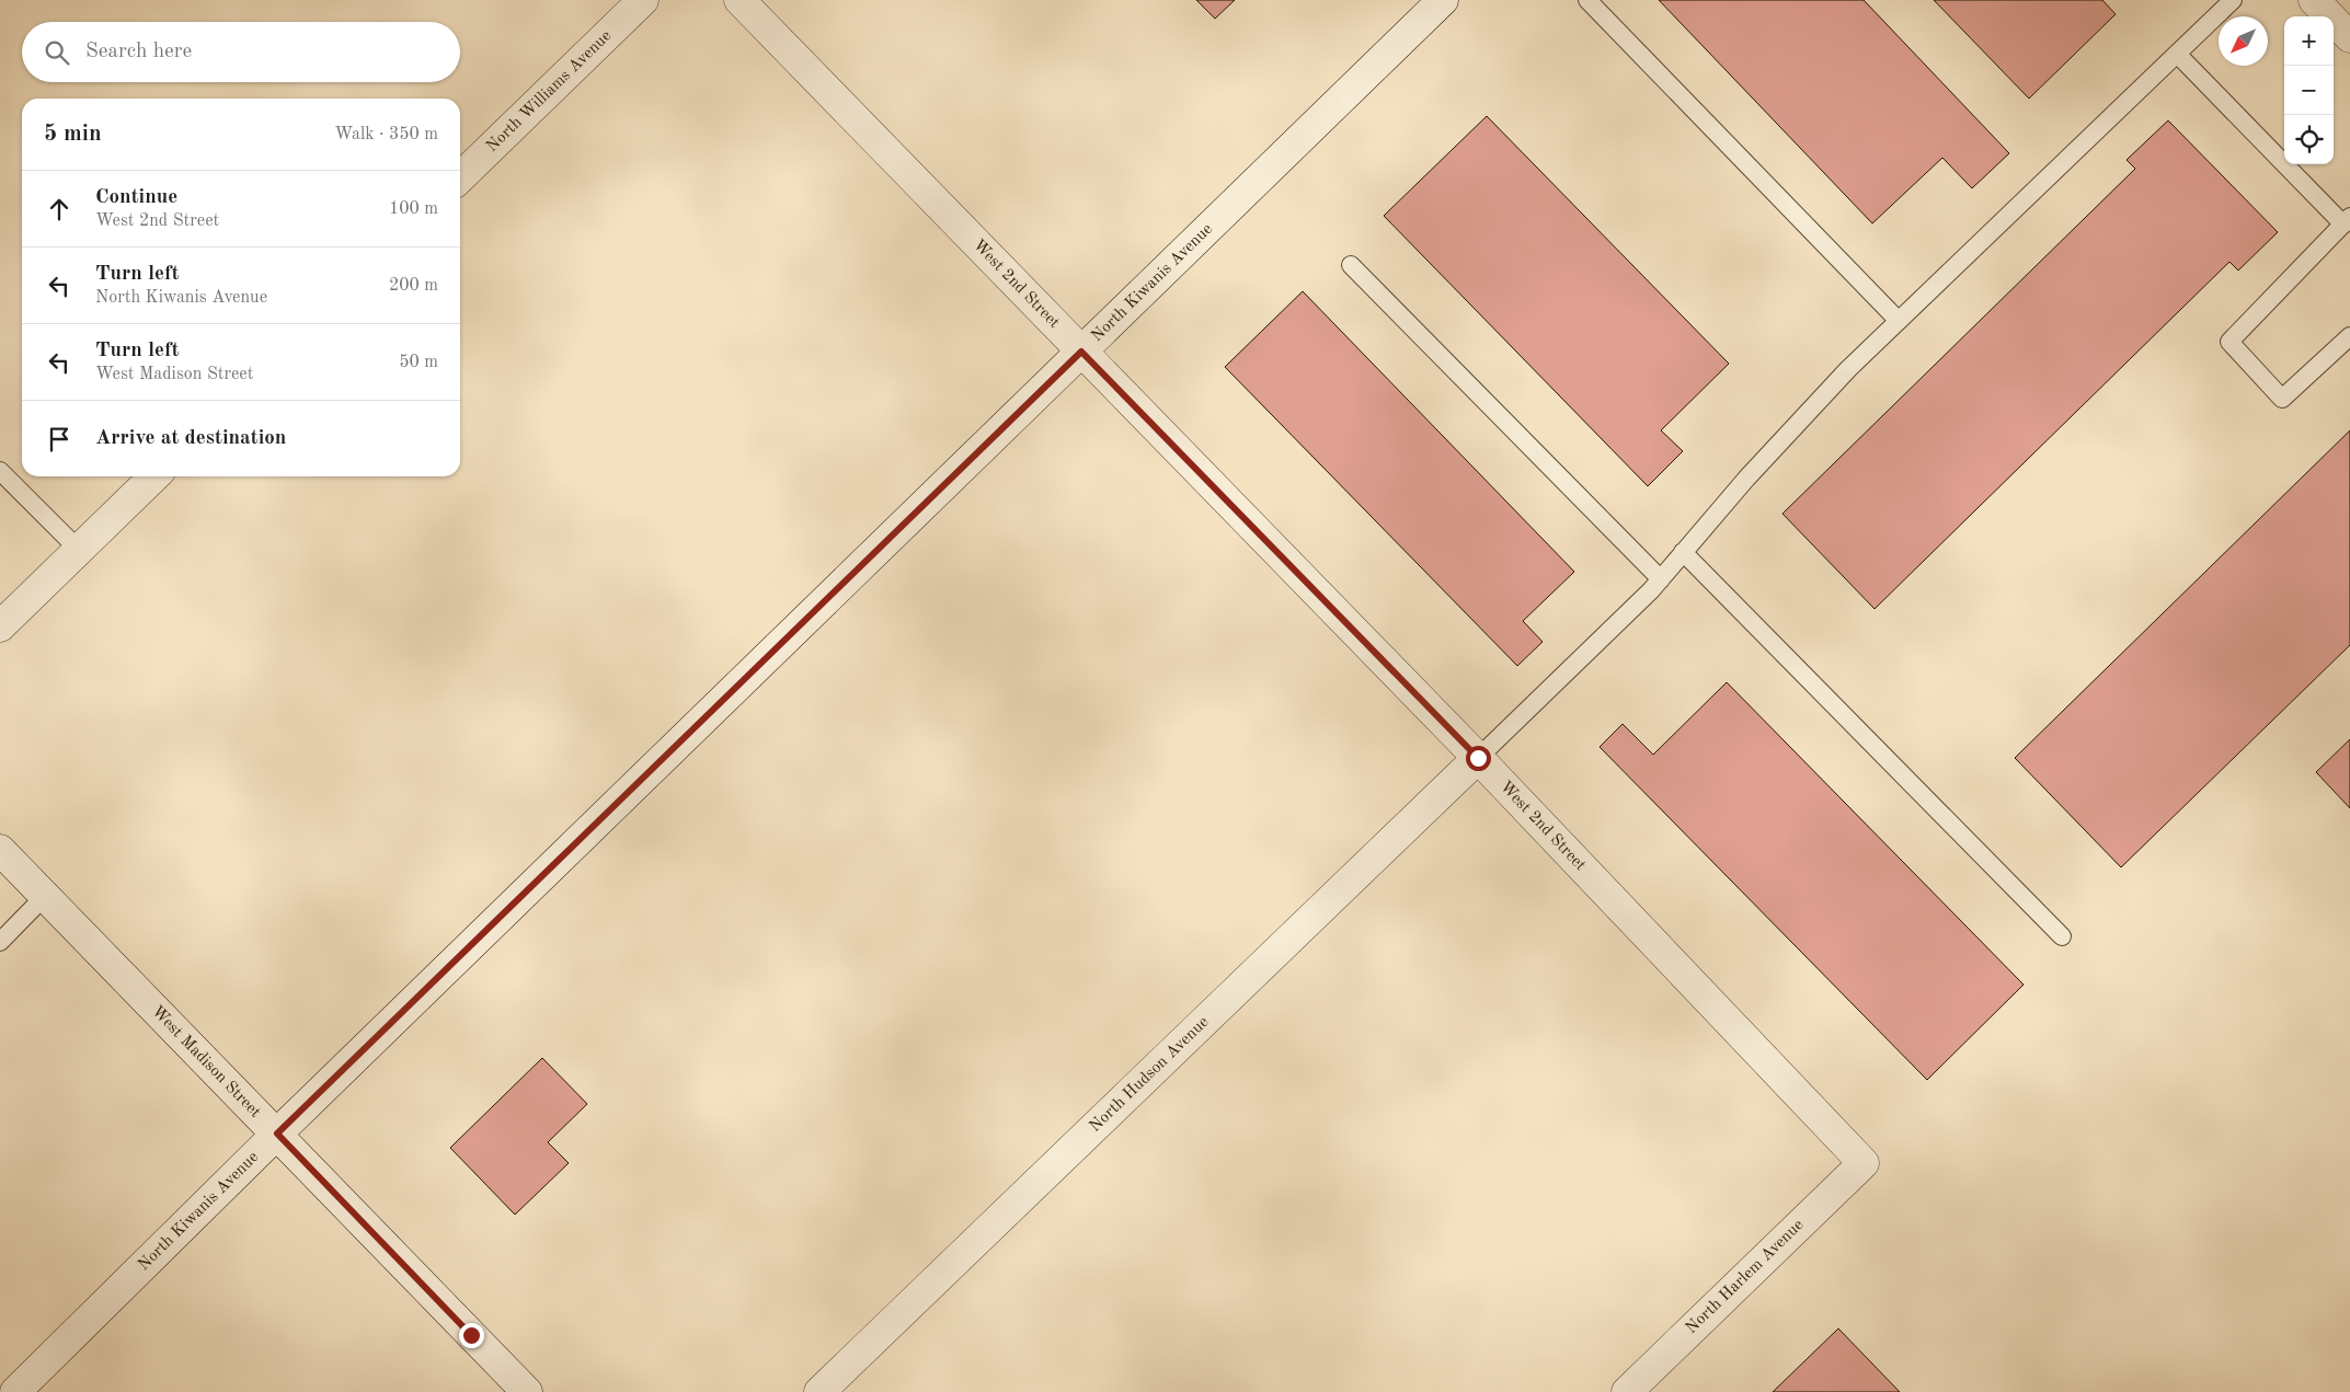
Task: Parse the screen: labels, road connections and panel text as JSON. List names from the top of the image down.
{
  "streets": {
    "street": [
      "North Williams Avenue",
      "North Kiwanis Avenue",
      "West 2nd Street",
      "West Madison Street",
      "North Hudson Avenue",
      "North Harlem Avenue"
    ]
  },
  "crossings": [
    ["North Kiwanis Avenue", "West 2nd Street"],
    ["North Kiwanis Avenue", "West Madison Street"],
    ["West 2nd Street", "North Hudson Avenue"],
    ["West 2nd Street", "North Harlem Avenue"]
  ],
  "north": "bottom left",
  "page": {
    "map_buttons": ["+", "−"],
    "search": "Search here",
    "heading": ["5 min", "Walk · 350 m"],
    "list": [
      ["Continue", "West 2nd Street", "100 m"],
      ["Turn left", "North Kiwanis Avenue", "200 m"],
      ["Turn left", "West Madison Street", "50 m"],
      "Arrive at destination"
    ]
  }
}
